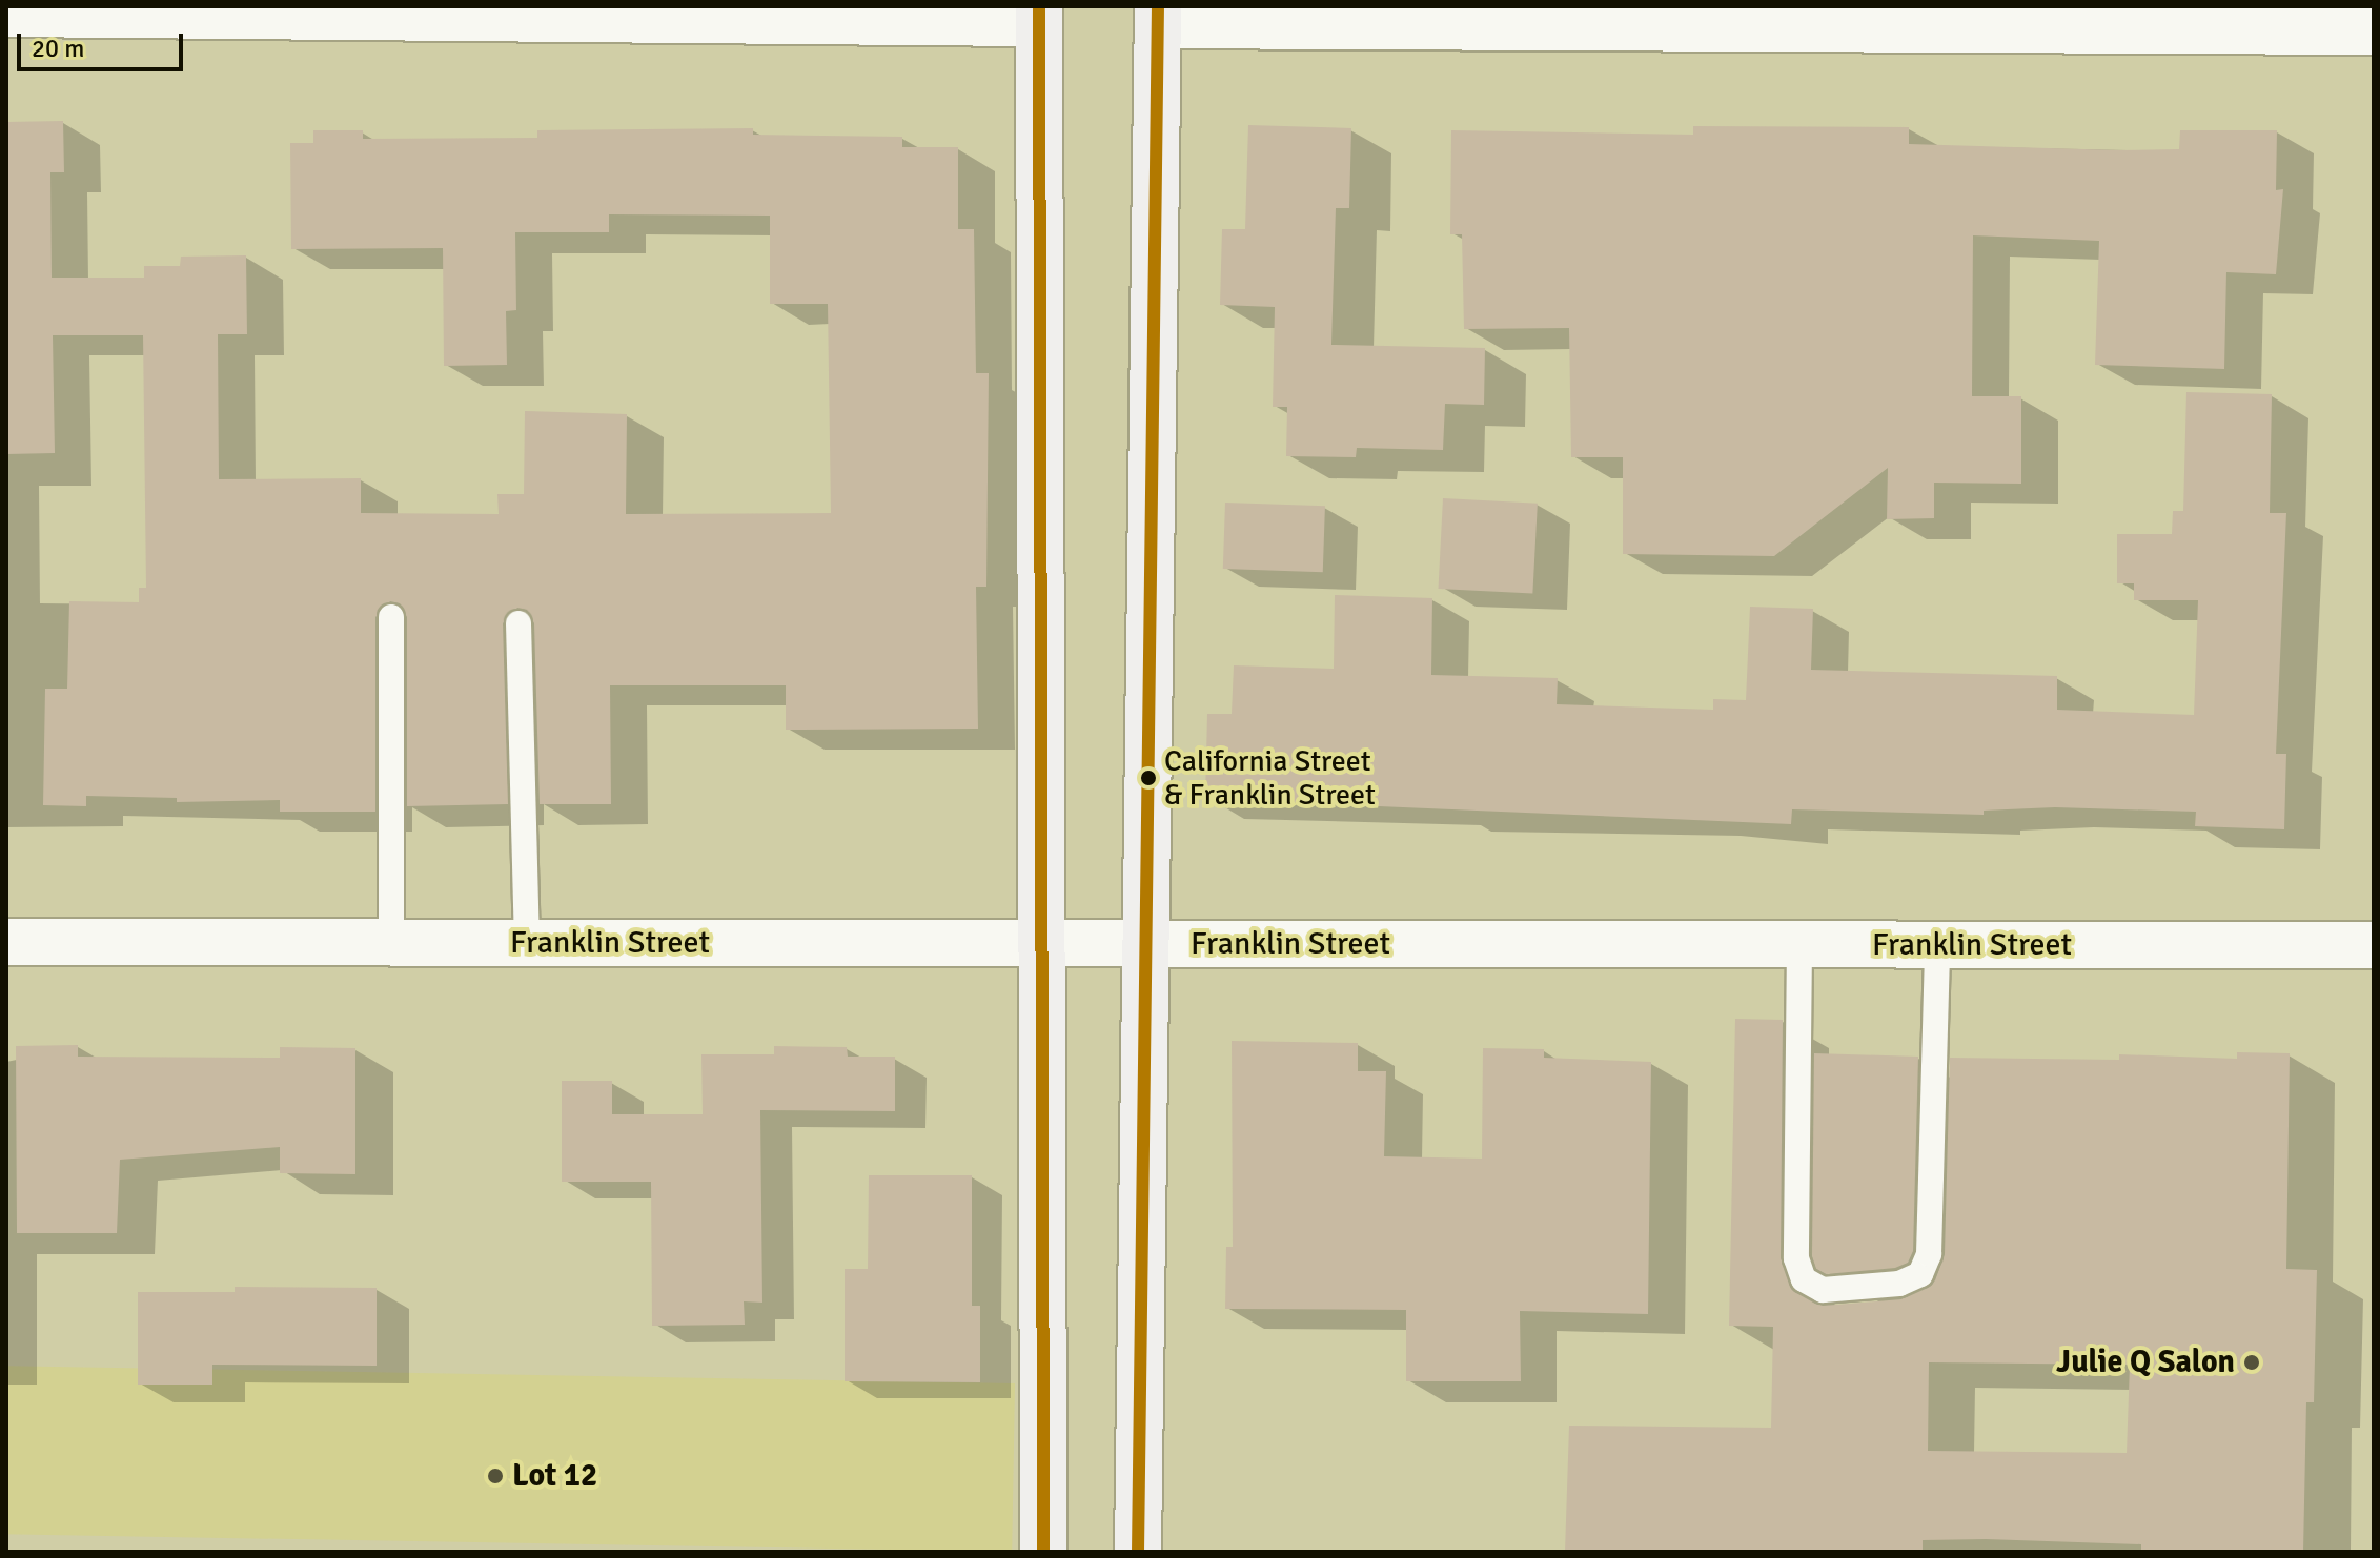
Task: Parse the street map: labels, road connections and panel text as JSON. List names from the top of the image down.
{
  "streets": {
    "street": ["Franklin Street"]
  },
  "places": ["California Street & Franklin Street", "Julie Q Salon", "Lot 12"],
  "scale_bar": "20 m"
}
